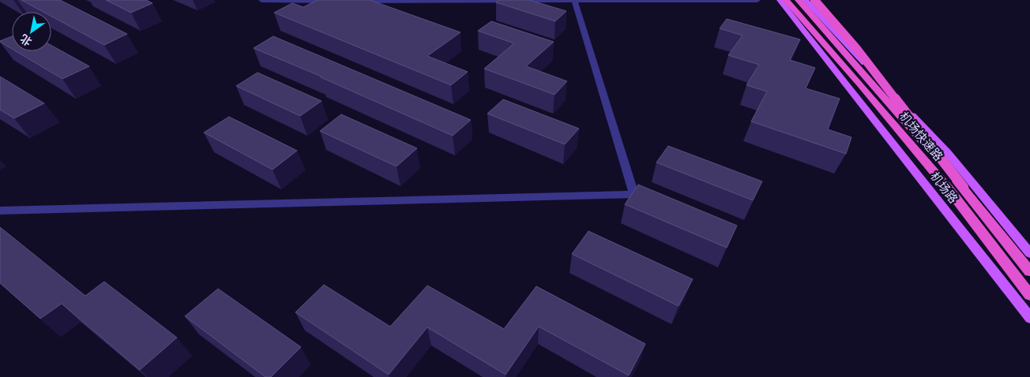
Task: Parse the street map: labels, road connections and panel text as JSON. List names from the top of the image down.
{
  "streets": {
    "highway": ["机场快速路"],
    "main road": ["机场路"]
  },
  "north": "bottom left"
}
